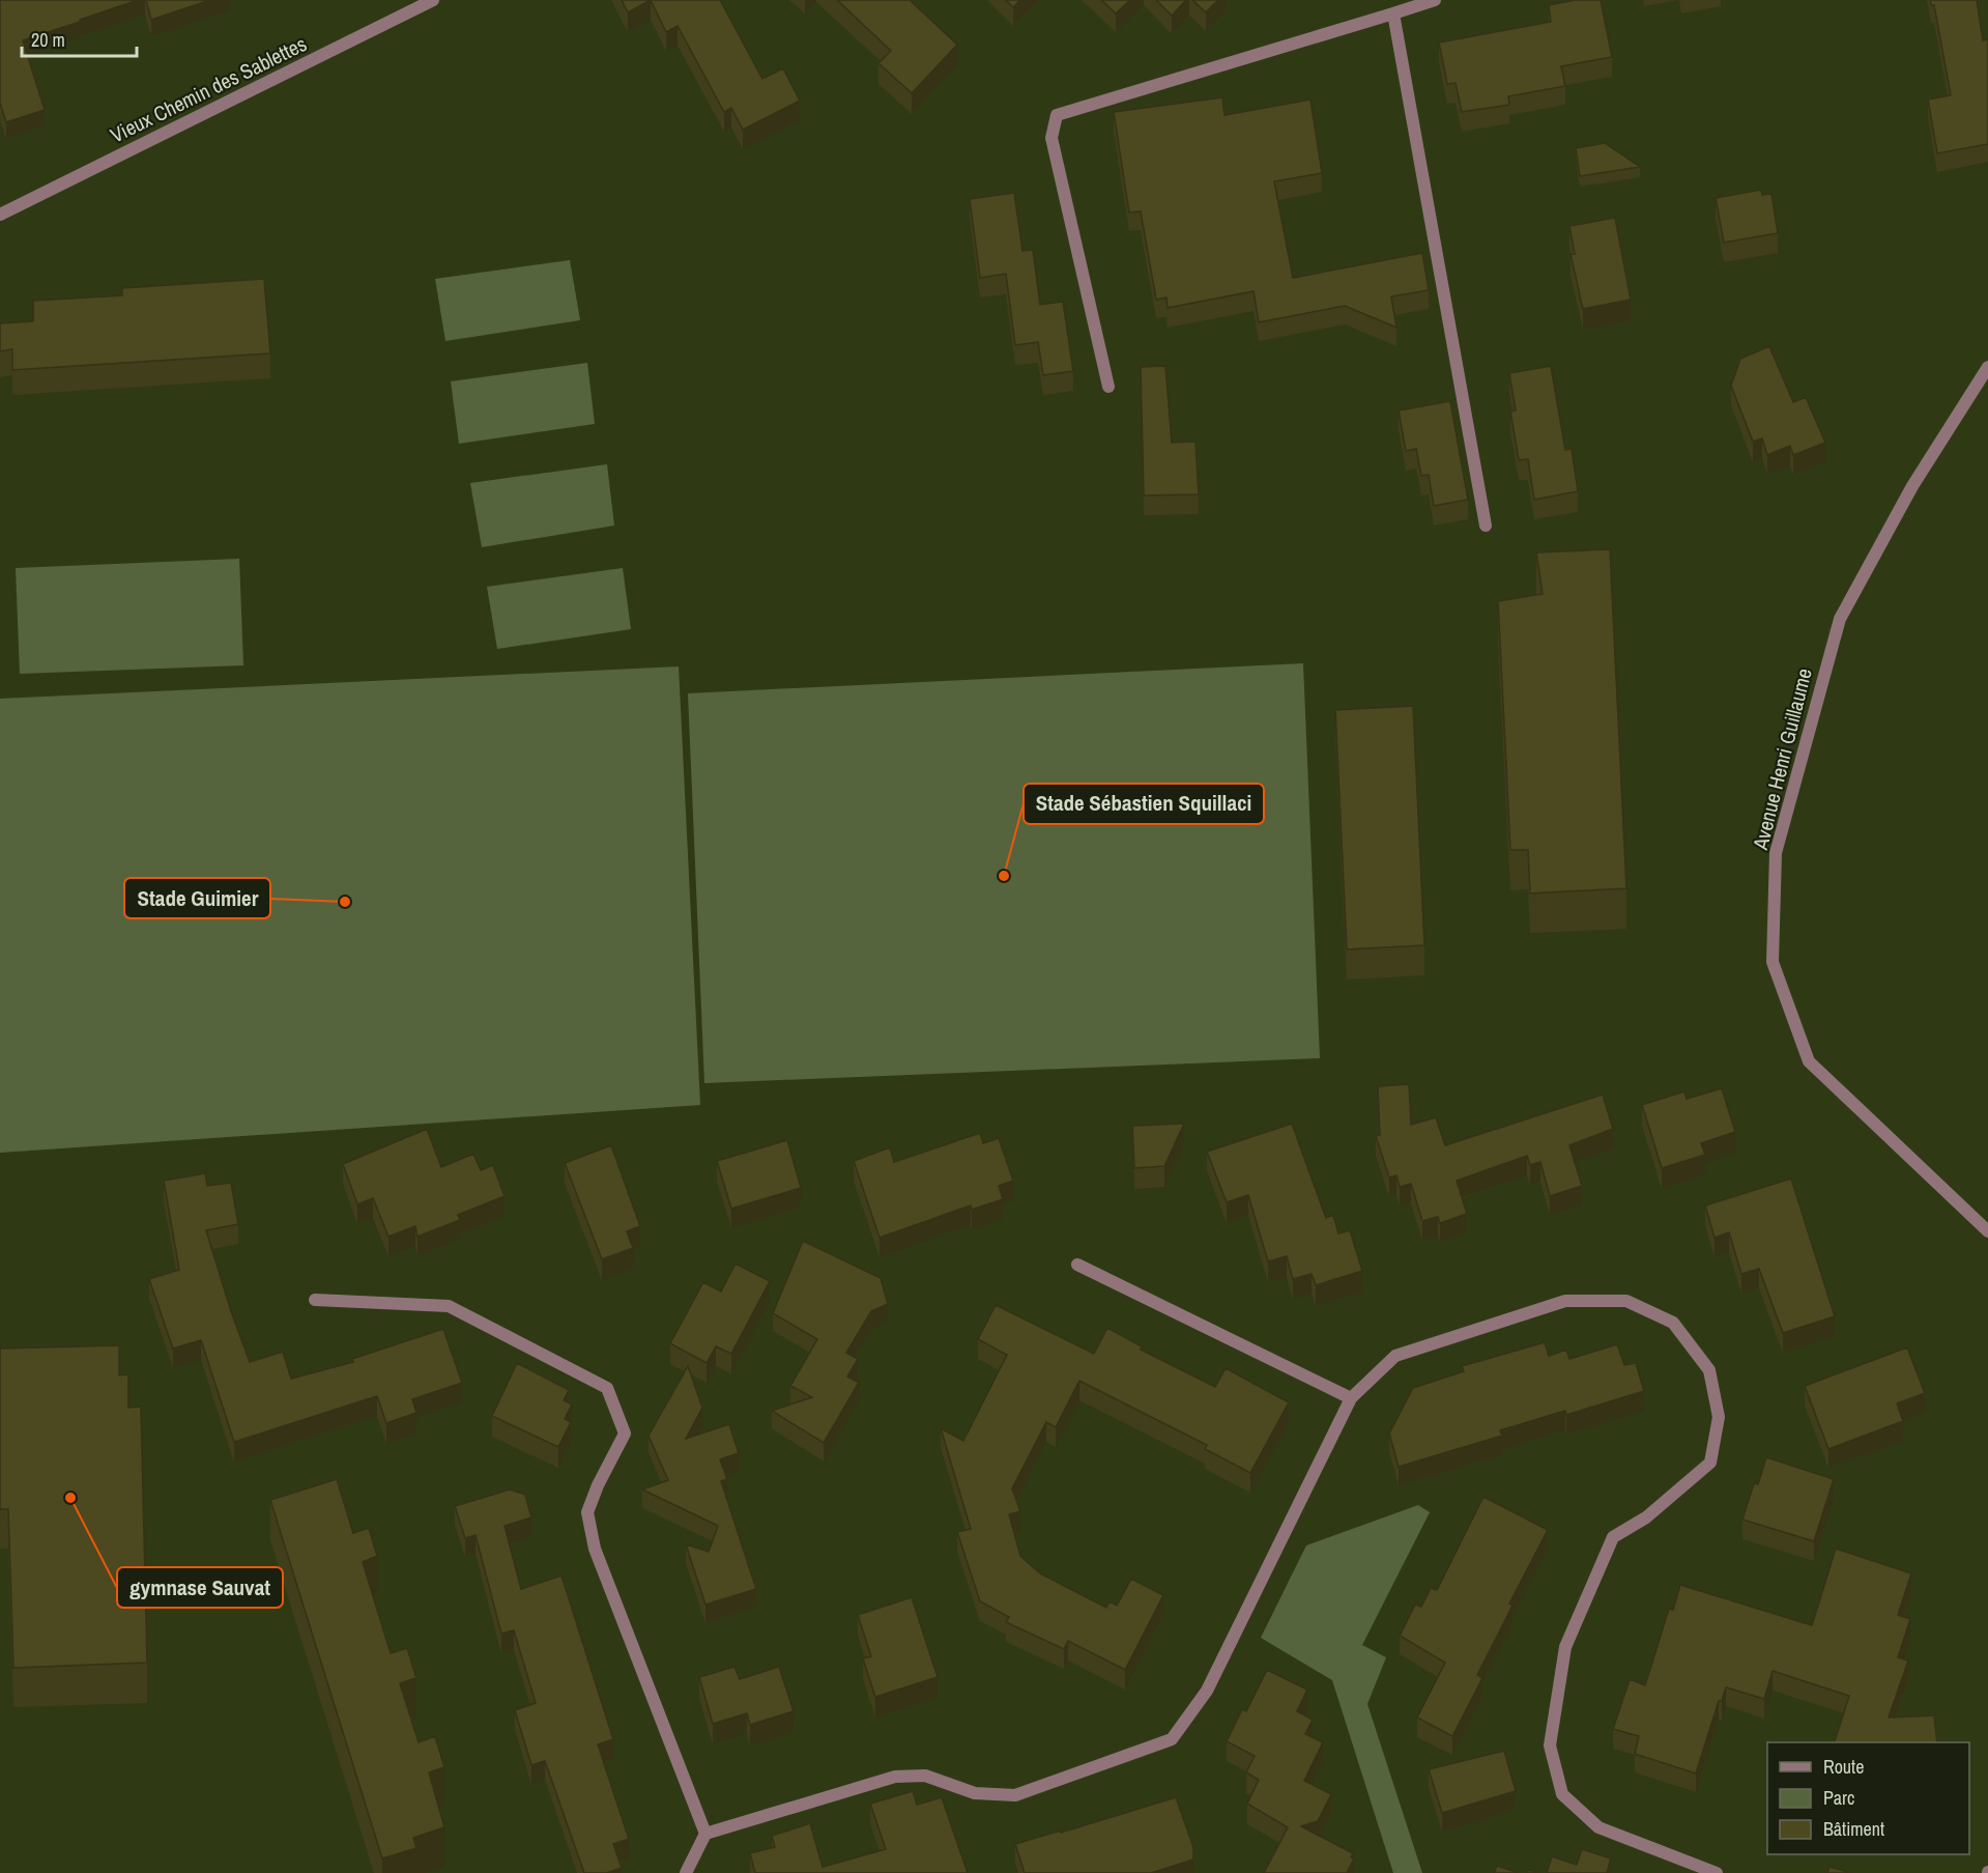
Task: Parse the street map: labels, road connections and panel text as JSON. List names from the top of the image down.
{
  "streets": {
    "street": ["Vieux Chemin des Sablettes", "Avenue Henri Guillaume"]
  },
  "places": ["Stade Sébastien Squillaci", "Stade Guimier", "gymnase Sauvat"],
  "legend": ["Route", "Parc", "Bâtiment"],
  "scale_bar": "20 m"
}
